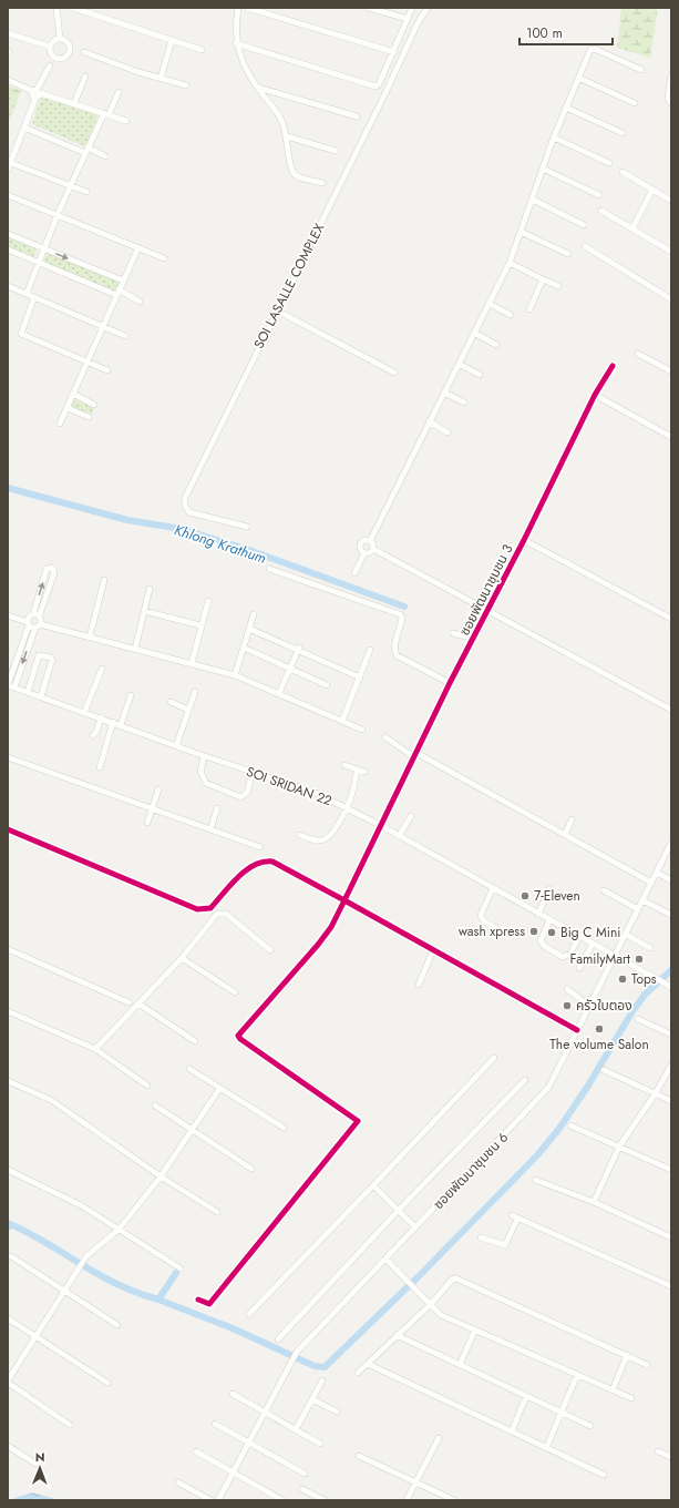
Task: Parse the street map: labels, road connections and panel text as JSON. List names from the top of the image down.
{
  "streets": {
    "street": [
      "SOI LASALLE COMPLEX",
      "ซอยพัฒนาชุมชน 3",
      "SOI SRIDAN 22",
      "ซอยพัฒนาชุมชน 6"
    ]
  },
  "crossings": [
    ["ซอยพัฒนาชุมชน 3", "SOI SRIDAN 22"],
    ["SOI SRIDAN 22", "ซอยพัฒนาชุมชน 6"]
  ],
  "water": ["Khlong Krathum"],
  "places": [
    "7-Eleven",
    "wash xpress",
    "Big C Mini",
    "FamilyMart",
    "Tops",
    "ครัวใบตอง",
    "The volume Salon"
  ],
  "scale_bar": "100 m",
  "north": "top"
}
